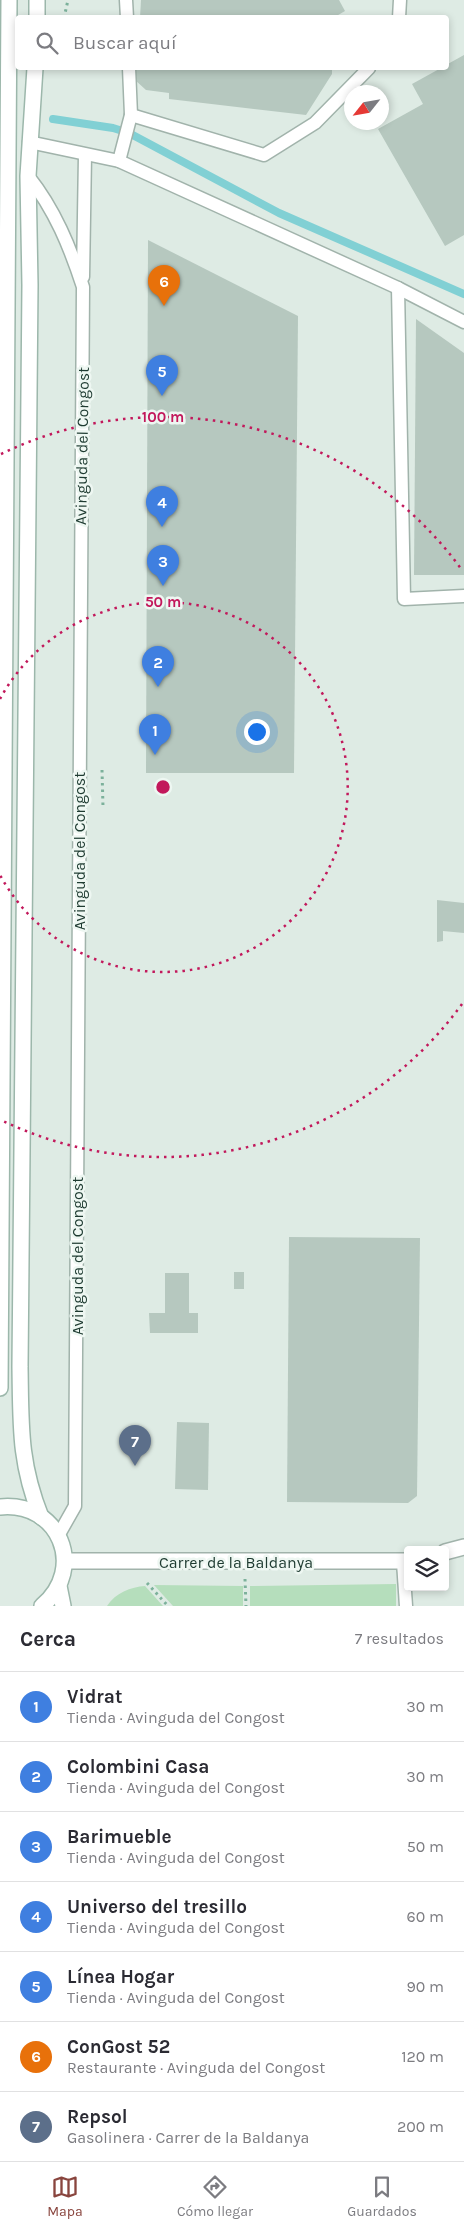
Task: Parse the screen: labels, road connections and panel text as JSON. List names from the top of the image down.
{
  "streets": {
    "main road": ["Carrer de la Baldanya"],
    "lane": ["Avinguda del Congost"]
  },
  "north": "bottom left",
  "page": {
    "search": "Buscar aquí",
    "pins": [
      "6",
      "5",
      "4",
      "3",
      "2",
      "1",
      "7"
    ],
    "heading": ["Cerca", "7 resultados"],
    "list": [
      {
        "mark": "1",
        "name": "Vidrat",
        "note": "Tienda · Avinguda del Congost",
        "value": "30 m"
      },
      {
        "mark": "2",
        "name": "Colombini Casa",
        "note": "Tienda · Avinguda del Congost",
        "value": "30 m"
      },
      {
        "mark": "3",
        "name": "Barimueble",
        "note": "Tienda · Avinguda del Congost",
        "value": "50 m"
      },
      {
        "mark": "4",
        "name": "Universo del tresillo",
        "note": "Tienda · Avinguda del Congost",
        "value": "60 m"
      },
      {
        "mark": "5",
        "name": "Línea Hogar",
        "note": "Tienda · Avinguda del Congost",
        "value": "90 m"
      },
      {
        "mark": "6",
        "name": "ConGost 52",
        "note": "Restaurante · Avinguda del Congost",
        "value": "120 m"
      },
      {
        "mark": "7",
        "name": "Repsol",
        "note": "Gasolinera · Carrer de la Baldanya",
        "value": "200 m"
      }
    ],
    "nav": ["Mapa", "Cómo llegar", "Guardados"]
  },
  "rings": ["100 m", "50 m"]
}
